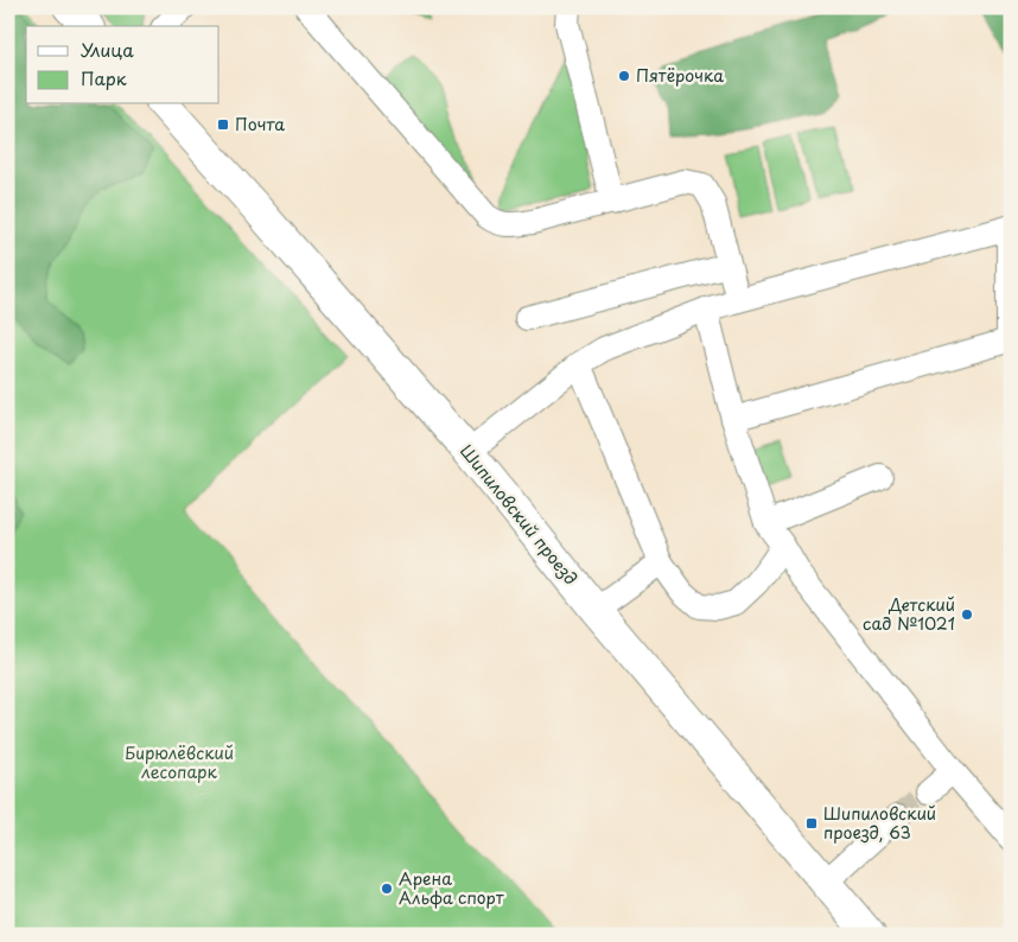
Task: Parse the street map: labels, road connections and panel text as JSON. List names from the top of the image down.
{
  "streets": {
    "main road": ["Шипиловский проезд"]
  },
  "parks": ["Бирюлёвский лесопарк"],
  "places": {
    "other": ["Пятёрочка", "Детский сад №1021", "Арена Альфа спорт"],
    "transit": ["Почта", "Шипиловский проезд, 63"]
  },
  "legend": ["Улица", "Парк"]
}
